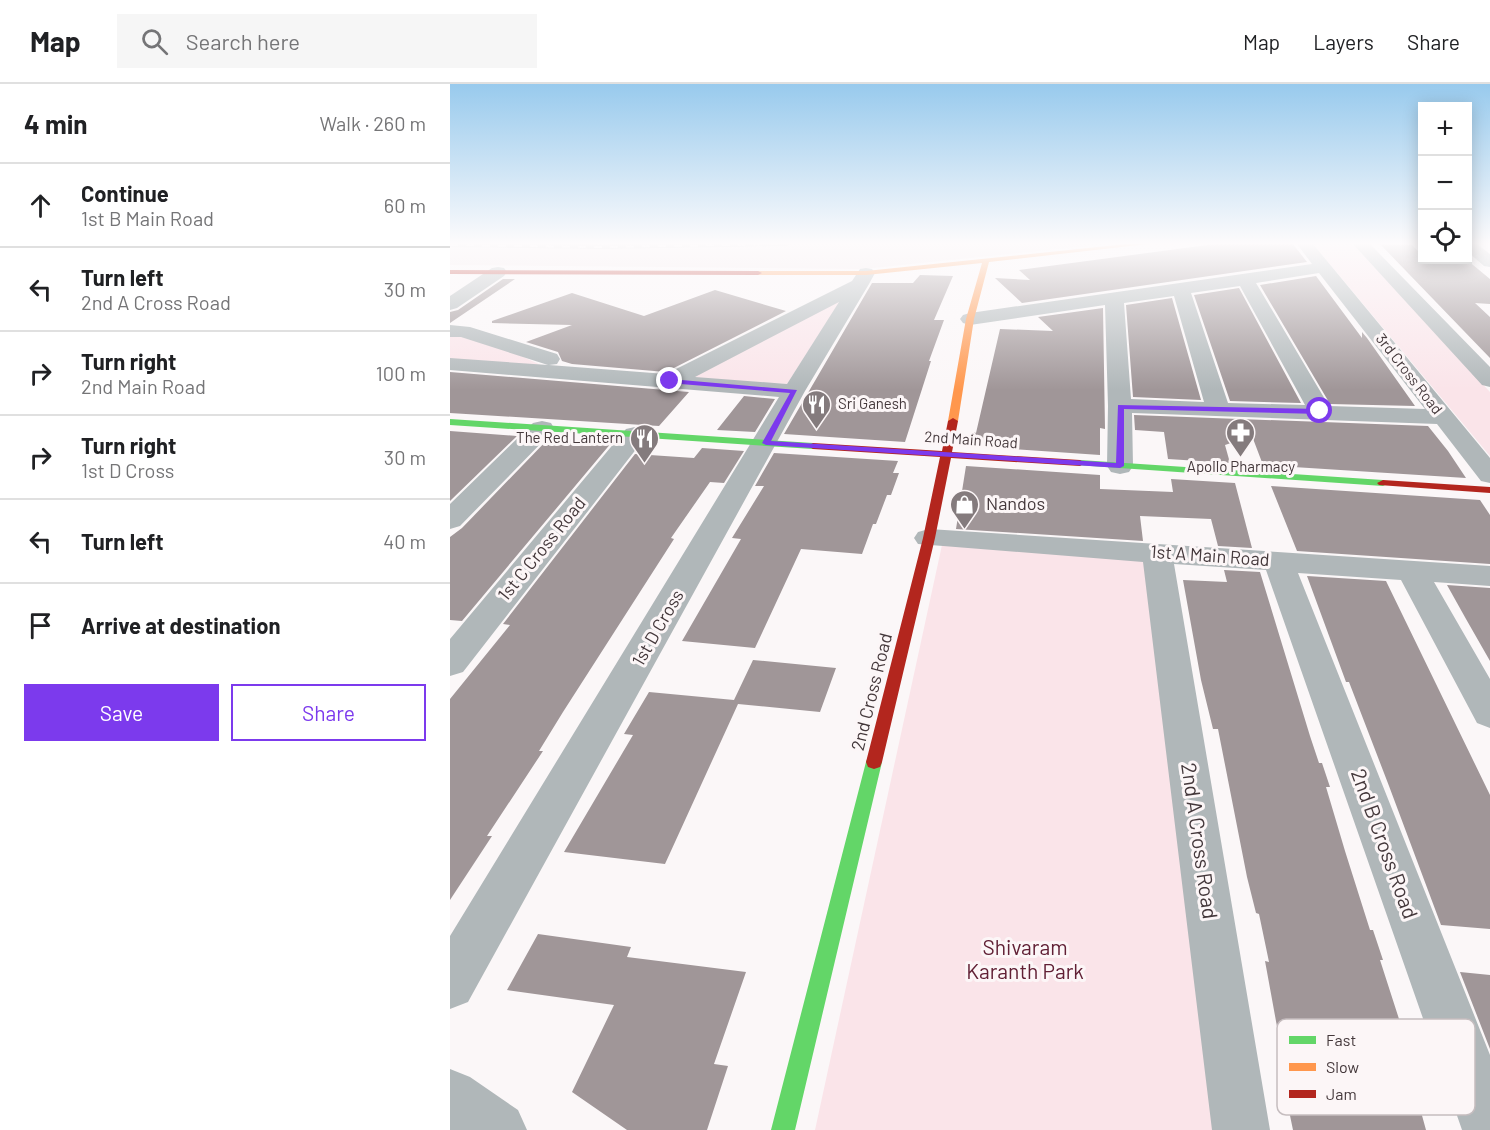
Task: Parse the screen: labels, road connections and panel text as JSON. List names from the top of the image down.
{
  "streets": {
    "main road": ["2nd Main Road", "2nd Cross Road"],
    "street": [
      "3rd Cross Road",
      "1st C Cross Road",
      "1st A Main Road",
      "1st D Cross",
      "2nd A Cross Road",
      "2nd B Cross Road"
    ]
  },
  "crossings": [
    ["2nd Main Road", "1st C Cross Road"],
    ["2nd Main Road", "1st D Cross"],
    ["2nd Main Road", "2nd Cross Road"],
    ["1st A Main Road", "2nd Cross Road"],
    ["1st A Main Road", "2nd A Cross Road"],
    ["1st A Main Road", "2nd B Cross Road"]
  ],
  "parks": ["Shivaram Karanth Park"],
  "places": {
    "restaurant": ["Sri Ganesh", "The Red Lantern"],
    "pharmacy": ["Apollo Pharmacy"],
    "shop": ["Nandos"]
  },
  "legend": ["Fast", "Slow", "Jam"],
  "page": {
    "header": "Map",
    "search": "Search here",
    "nav": ["Map", "Layers", "Share"],
    "heading": ["4 min", "Walk · 260 m"],
    "map_buttons": ["+", "−"],
    "list": [
      ["Continue", "1st B Main Road", "60 m"],
      ["Turn left", "2nd A Cross Road", "30 m"],
      ["Turn right", "2nd Main Road", "100 m"],
      ["Turn right", "1st D Cross", "30 m"],
      ["Turn left", "40 m"],
      "Arrive at destination"
    ],
    "buttons": ["Save", "Share"]
  }
}
